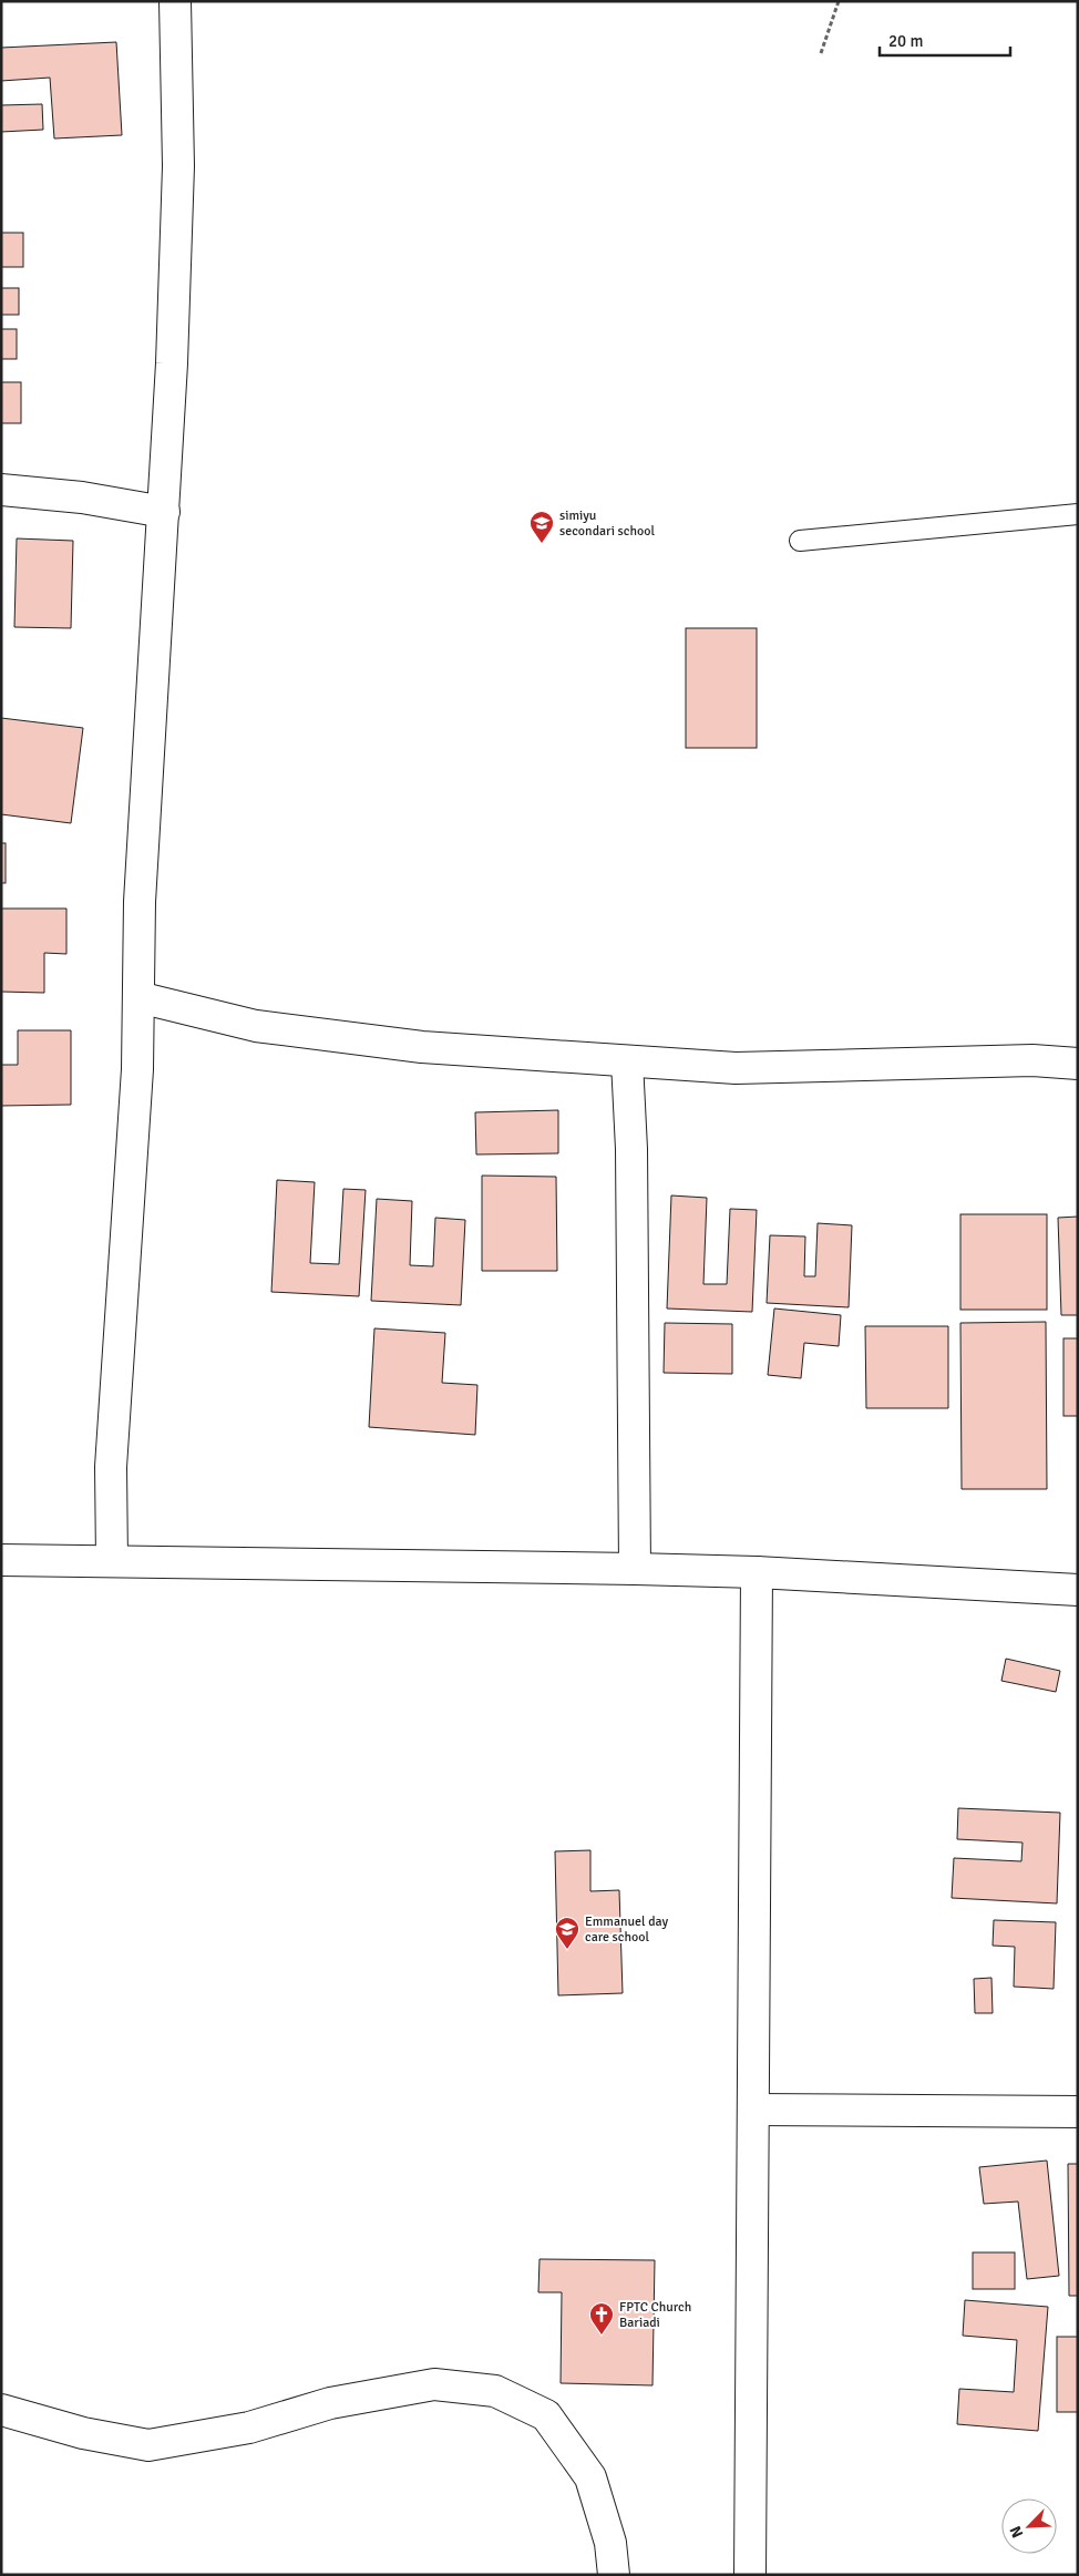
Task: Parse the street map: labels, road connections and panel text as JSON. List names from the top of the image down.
{
  "places": {
    "school or university": ["simiyu secondari school", "Emmanuel day care school"],
    "church": ["FPTC Church Bariadi"]
  },
  "scale_bar": "20 m",
  "north": "bottom left"
}
